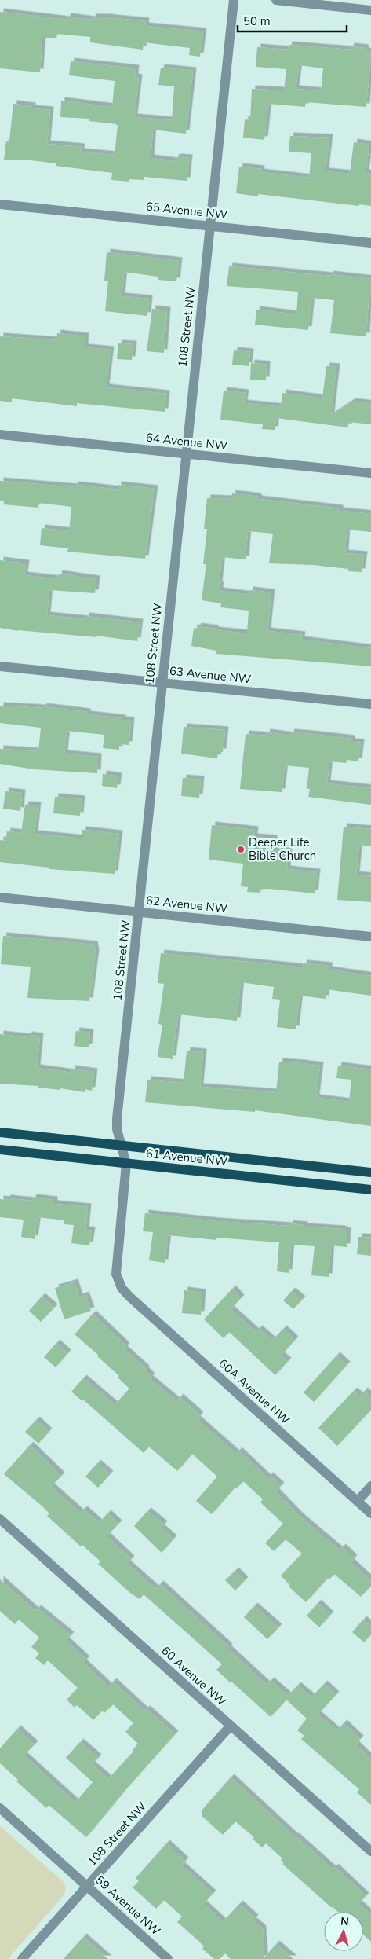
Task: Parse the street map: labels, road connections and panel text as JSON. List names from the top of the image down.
{
  "streets": {
    "main road": ["61 Avenue NW"],
    "street": [
      "65 Avenue NW",
      "108 Street NW",
      "64 Avenue NW",
      "63 Avenue NW",
      "62 Avenue NW",
      "60A Avenue NW",
      "60 Avenue NW",
      "59 Avenue NW"
    ]
  },
  "crossings": [
    ["65 Avenue NW", "108 Street NW"],
    ["108 Street NW", "64 Avenue NW"],
    ["108 Street NW", "63 Avenue NW"],
    ["108 Street NW", "62 Avenue NW"],
    ["108 Street NW", "61 Avenue NW"],
    ["108 Street NW", "60A Avenue NW"],
    ["108 Street NW", "60 Avenue NW"],
    ["108 Street NW", "59 Avenue NW"]
  ],
  "places": ["Deeper Life Bible Church"],
  "scale_bar": "50 m",
  "north": "top"
}
